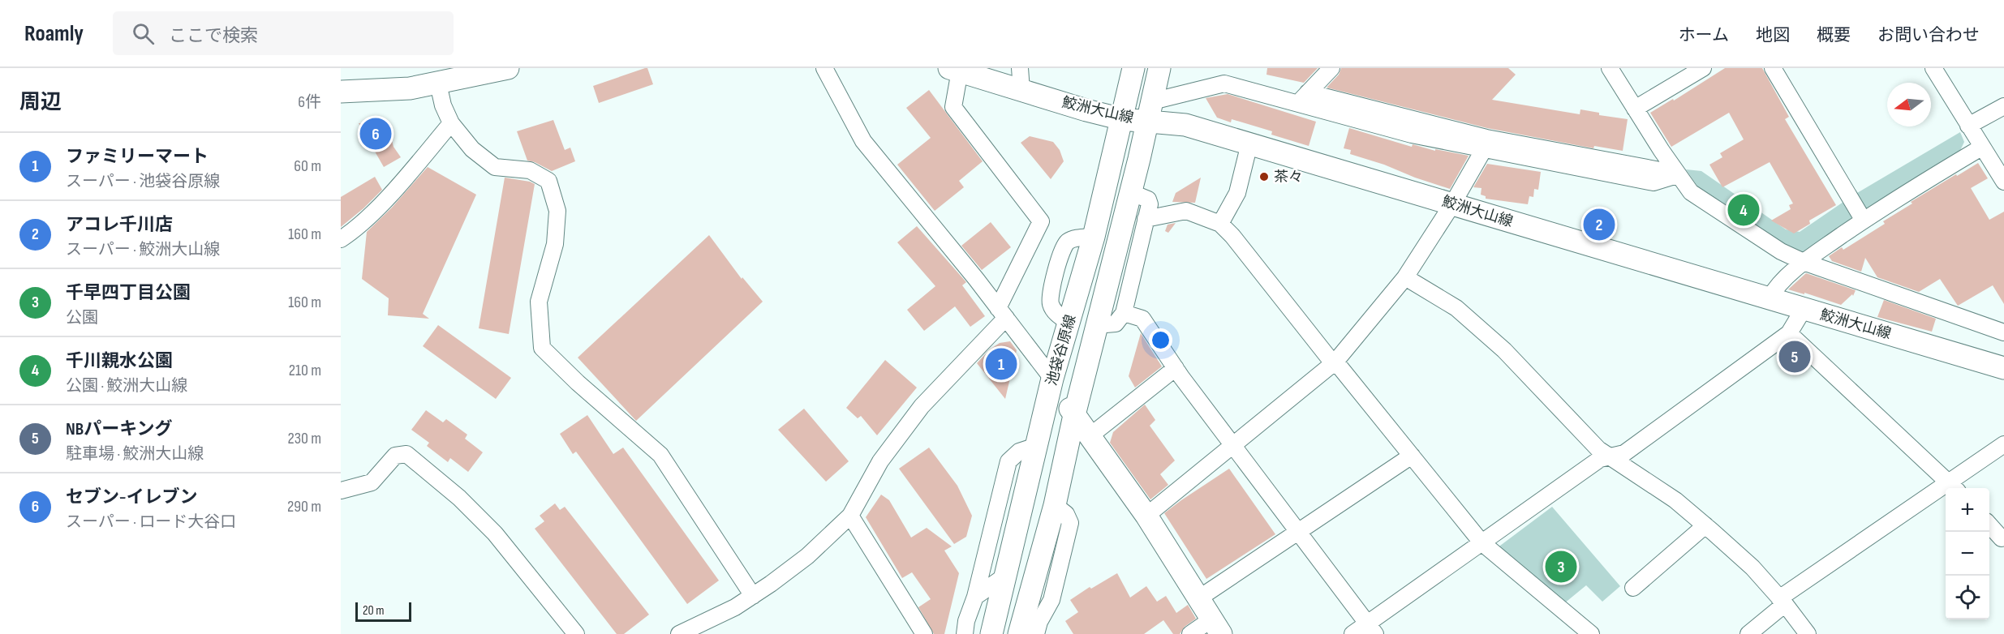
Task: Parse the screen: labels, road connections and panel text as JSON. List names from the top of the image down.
{
  "streets": {
    "main road": ["鮫洲大山線", "池袋谷原線"]
  },
  "crossings": [
    ["鮫洲大山線", "池袋谷原線"]
  ],
  "places": ["茶々"],
  "scale_bar": "20 m",
  "north": "left",
  "page": {
    "header": "Roamly",
    "search": "ここで検索",
    "nav": [
      "ホーム",
      "地図",
      "概要",
      "お問い合わせ"
    ],
    "heading": ["周辺", "6件"],
    "pins": [
      "6",
      "4",
      "2",
      "5",
      "1",
      "3"
    ],
    "list": [
      {
        "mark": "1",
        "name": "ファミリーマート",
        "note": "スーパー · 池袋谷原線",
        "value": "60 m"
      },
      {
        "mark": "2",
        "name": "アコレ千川店",
        "note": "スーパー · 鮫洲大山線",
        "value": "160 m"
      },
      {
        "mark": "3",
        "name": "千早四丁目公園",
        "note": "公園",
        "value": "160 m"
      },
      {
        "mark": "4",
        "name": "千川親水公園",
        "note": "公園 · 鮫洲大山線",
        "value": "210 m"
      },
      {
        "mark": "5",
        "name": "NBパーキング",
        "note": "駐車場 · 鮫洲大山線",
        "value": "230 m"
      },
      {
        "mark": "6",
        "name": "セブン-イレブン",
        "note": "スーパー · ロード大谷口",
        "value": "290 m"
      }
    ],
    "map_buttons": ["+", "−"],
    "scale": "20 m"
  }
}
